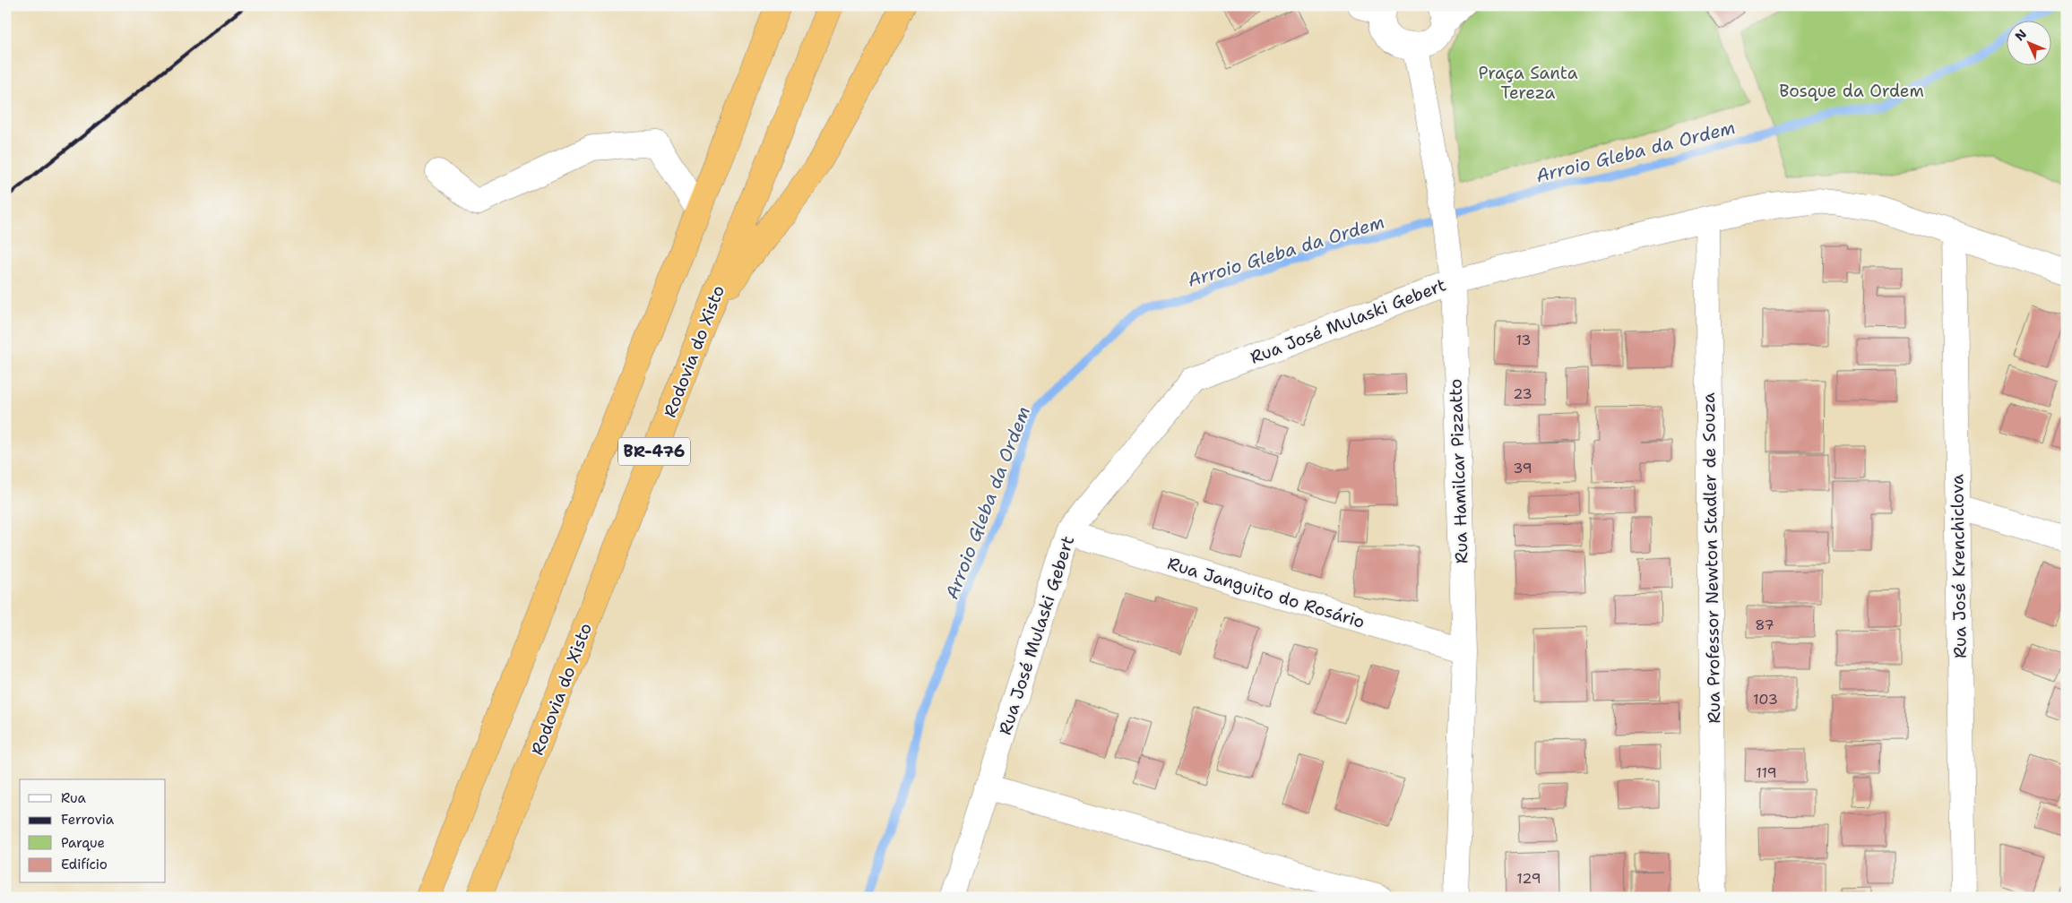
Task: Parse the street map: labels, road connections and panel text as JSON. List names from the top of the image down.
{
  "streets": {
    "highway": ["Rodovia do Xisto", "BR-476"],
    "street": [
      "Rua José Mulaski Gebert",
      "Rua Hamilcar Pizzatto",
      "Rua Professor Newton Stadler de Souza",
      "Rua José Krenchiclova",
      "Rua Janguito do Rosário"
    ]
  },
  "crossings": [
    ["Rua José Mulaski Gebert", "Rua Hamilcar Pizzatto"],
    ["Rua José Mulaski Gebert", "Rua Professor Newton Stadler de Souza"],
    ["Rua José Mulaski Gebert", "Rua José Krenchiclova"],
    ["Rua José Mulaski Gebert", "Rua Janguito do Rosário"],
    ["Rua Hamilcar Pizzatto", "Rua Janguito do Rosário"]
  ],
  "water": ["Arroio Gleba da Ordem"],
  "parks": ["Praça Santa Tereza", "Bosque da Ordem"],
  "house_numbers": [
    "13",
    "23",
    "39",
    "87",
    "103",
    "119",
    "129"
  ],
  "legend": [
    "Rua",
    "Ferrovia",
    "Parque",
    "Edifício"
  ],
  "north": "top left"
}
